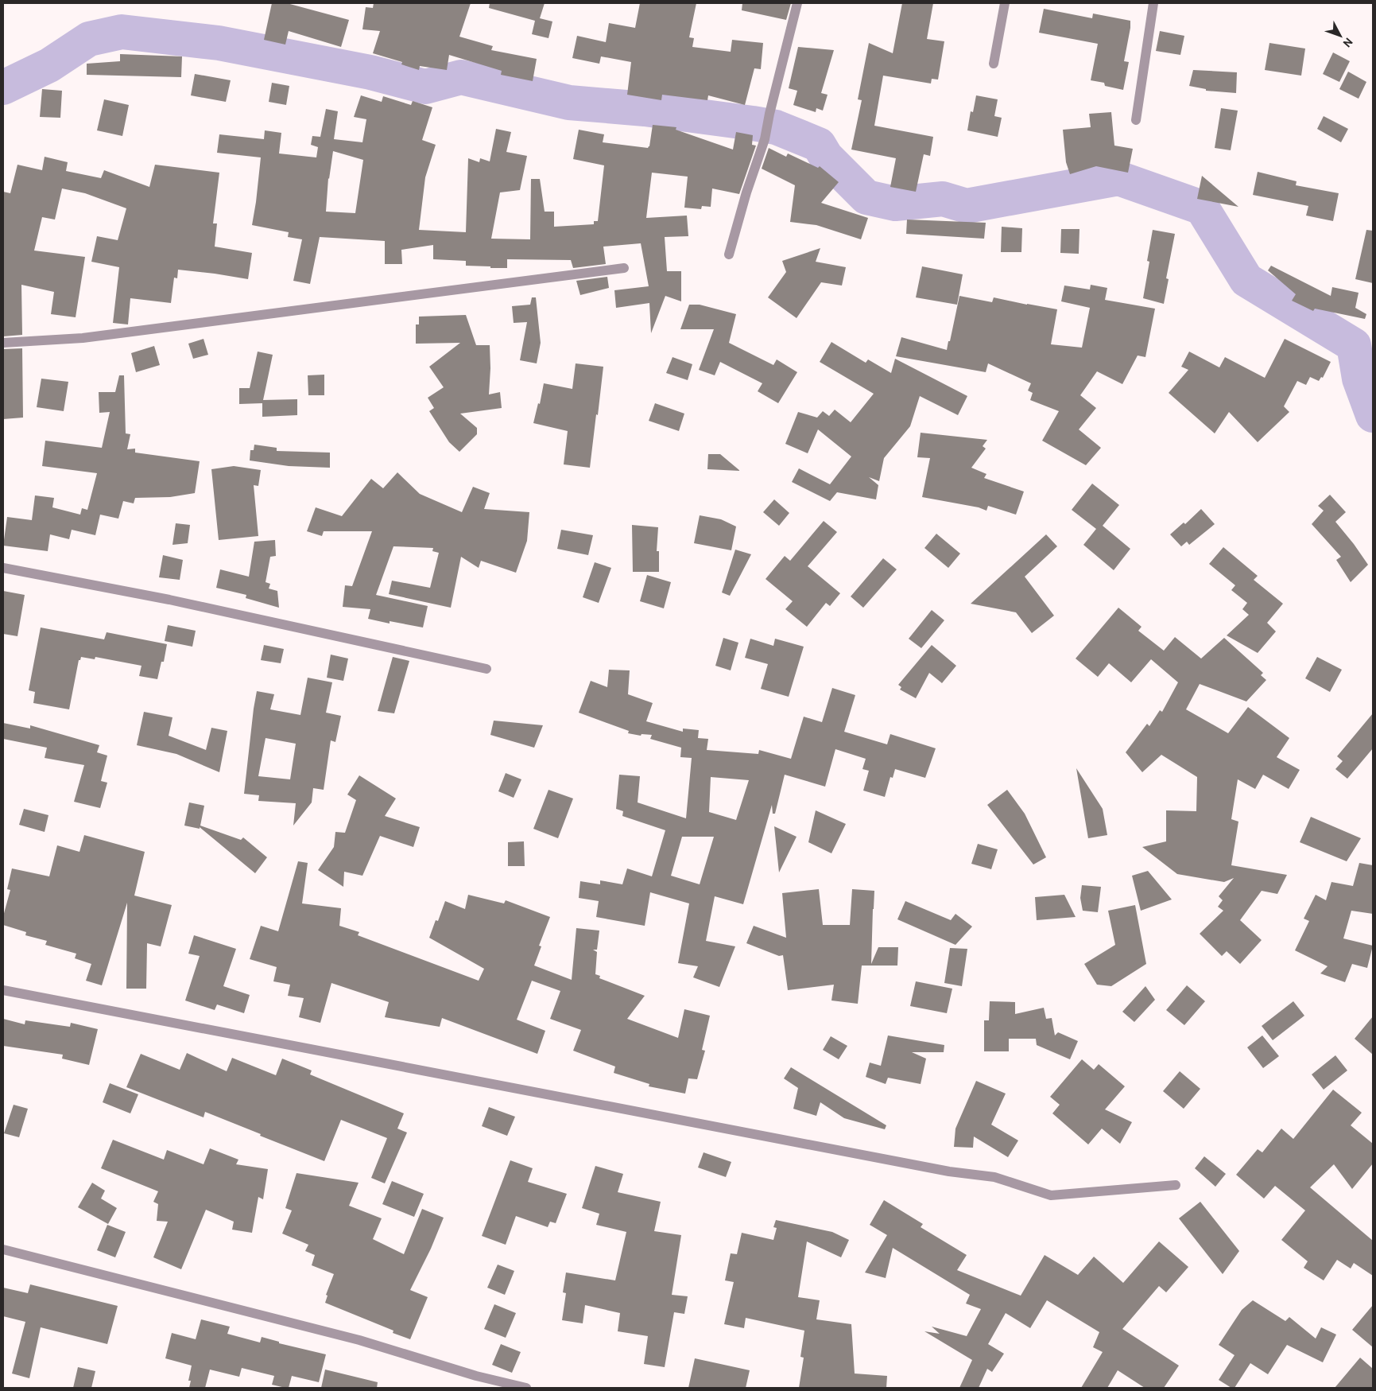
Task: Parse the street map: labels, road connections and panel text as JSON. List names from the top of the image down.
{
  "north": "bottom right"
}
